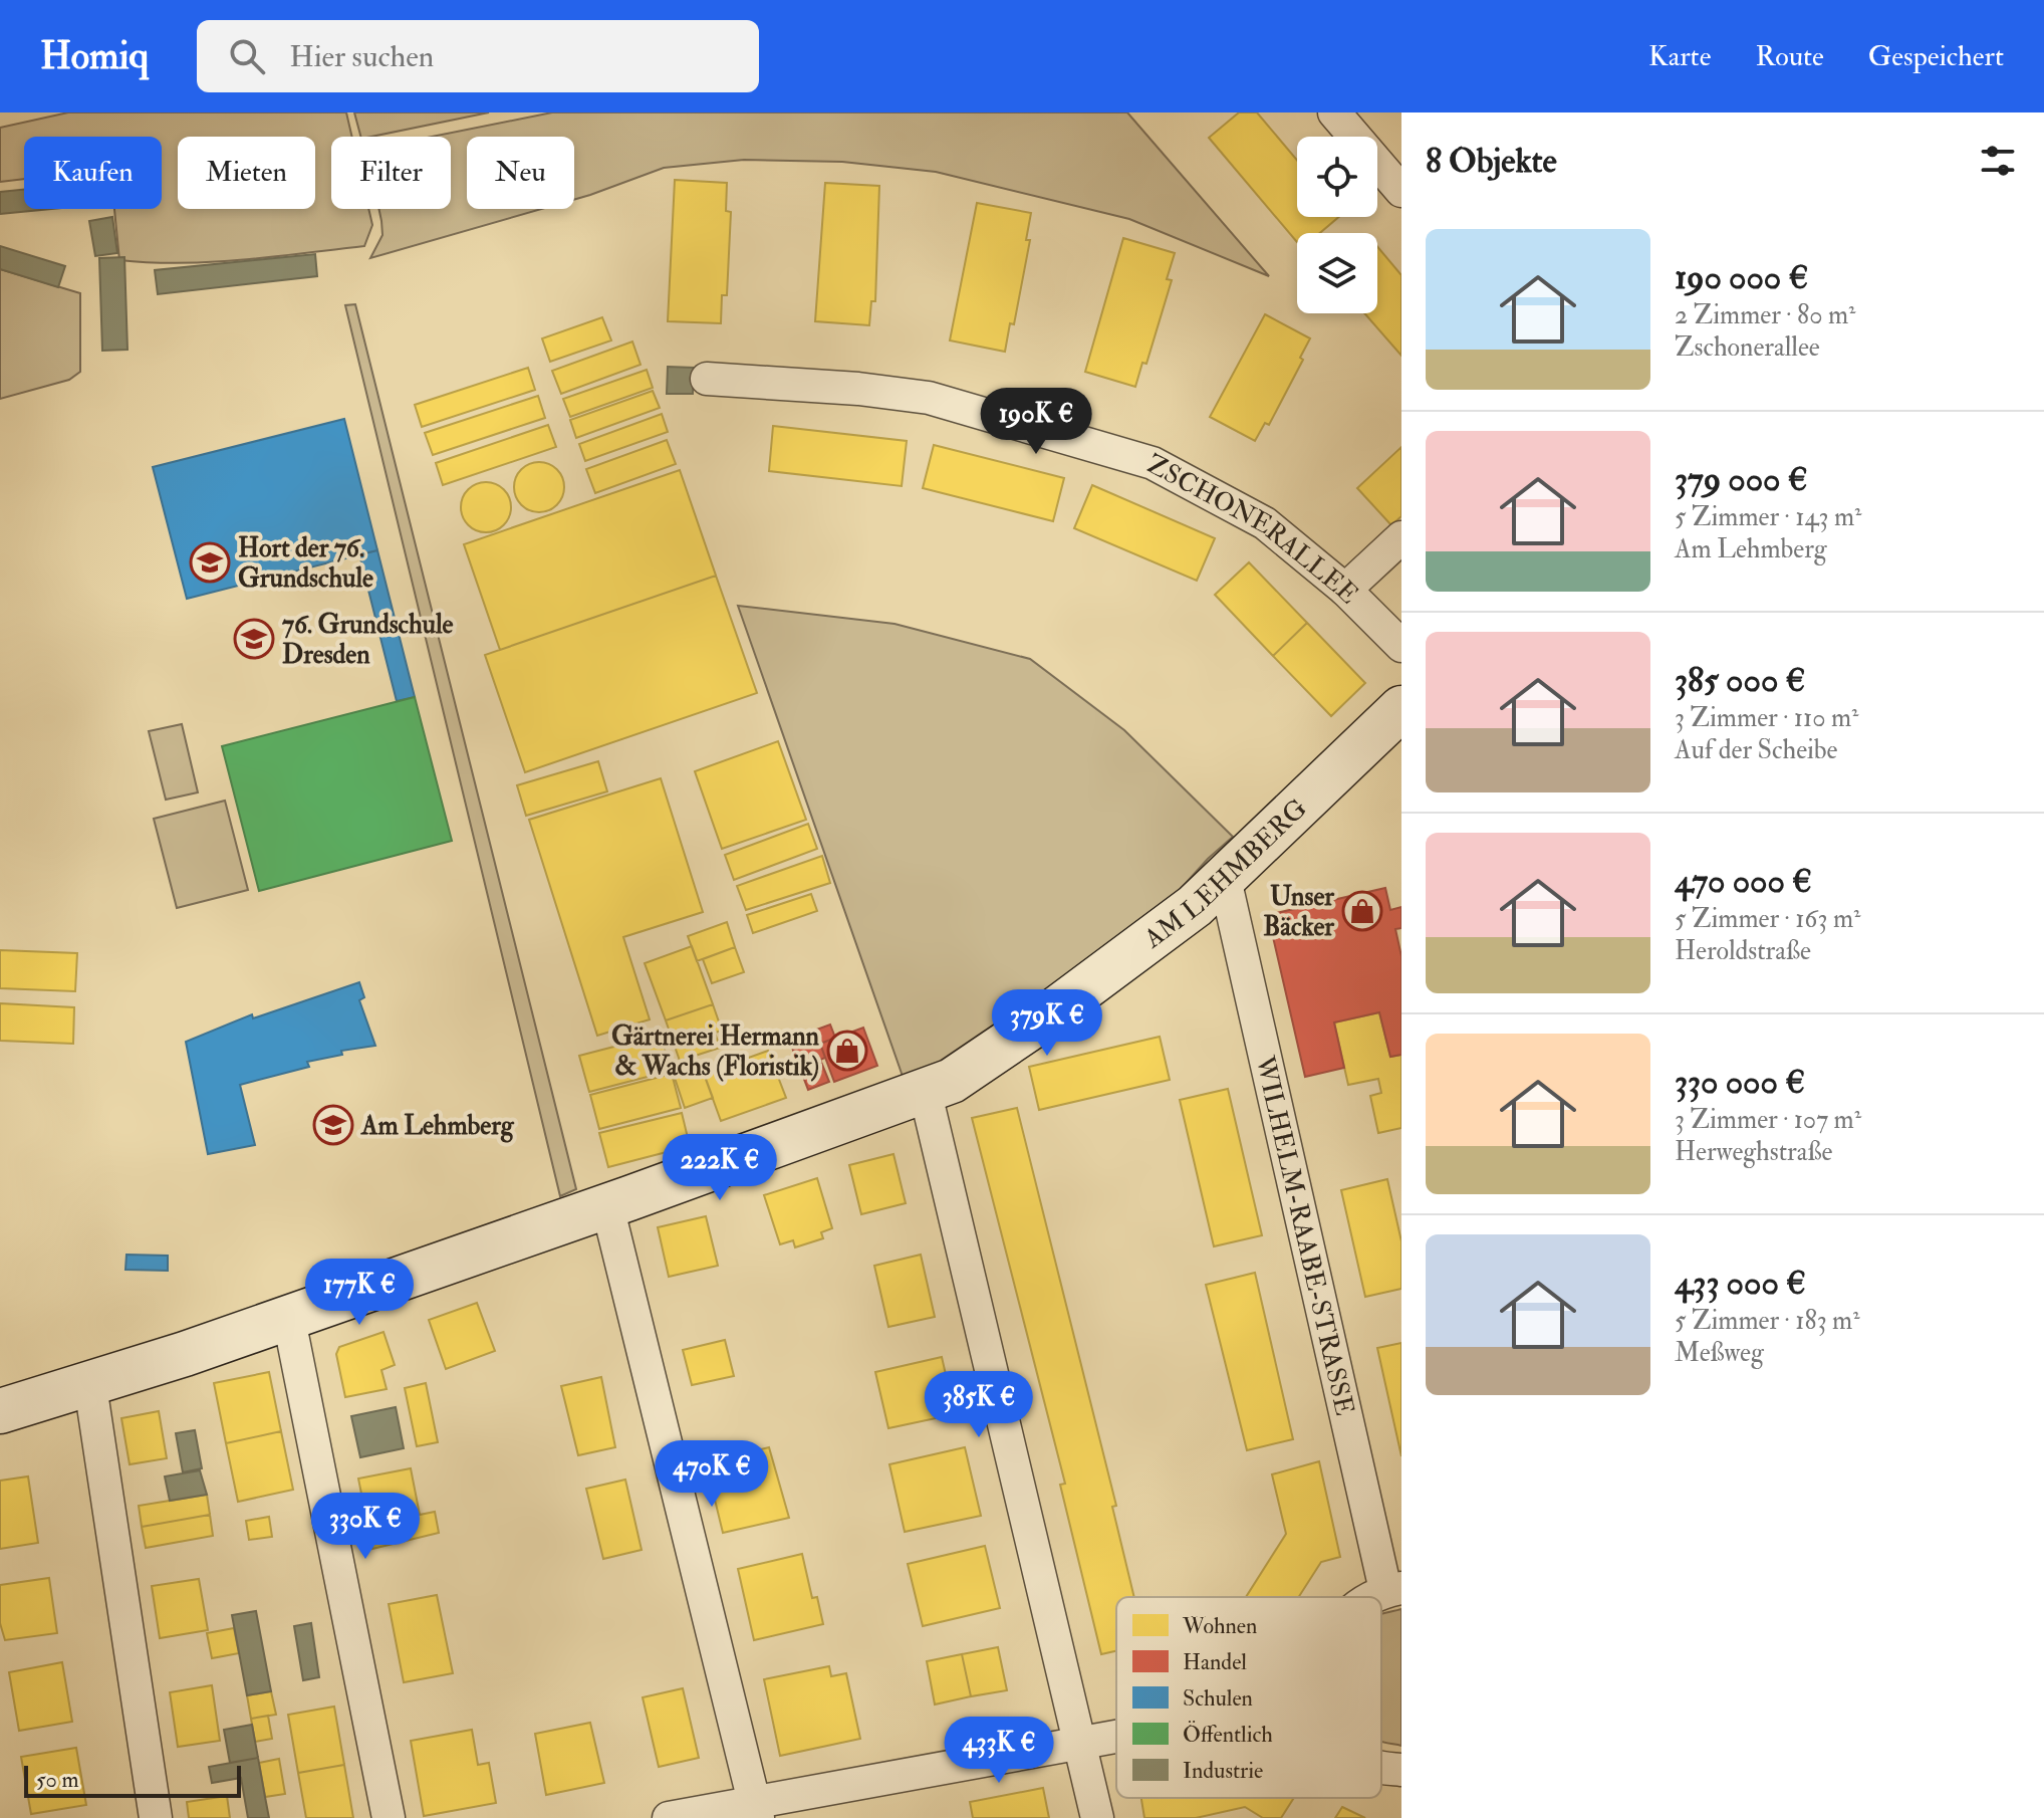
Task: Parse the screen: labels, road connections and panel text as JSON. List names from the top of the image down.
{
  "streets": {
    "street": ["ZSCHONERALLEE", "AM LEHMBERG", "WILHELM-RAABE-STRASSE"]
  },
  "crossings": [
    ["AM LEHMBERG", "WILHELM-RAABE-STRASSE"]
  ],
  "places": {
    "school or university": ["Hort der 76. Grundschule", "76. Grundschule Dresden", "Am Lehmberg"],
    "shop": ["Unser Bäcker", "Gärtnerei Hermann & Wachs (Floristik)"]
  },
  "legend": [
    "Wohnen",
    "Handel",
    "Schulen",
    "Öffentlich",
    "Industrie"
  ],
  "scale_bar": "50 m",
  "page": {
    "header": "Homiq",
    "search": "Hier suchen",
    "nav": ["Karte", "Route", "Gespeichert"],
    "heading": "8 Objekte",
    "chip": [
      "Kaufen",
      "Mieten",
      "Filter",
      "Neu"
    ],
    "list": [
      {
        "name": "190 000 €",
        "note": "2 Zimmer · 80 m² · Zschonerallee"
      },
      {
        "name": "379 000 €",
        "note": "5 Zimmer · 143 m² · Am Lehmberg"
      },
      {
        "name": "385 000 €",
        "note": "3 Zimmer · 110 m² · Auf der Scheibe"
      },
      {
        "name": "470 000 €",
        "note": "5 Zimmer · 163 m² · Heroldstraße"
      },
      {
        "name": "330 000 €",
        "note": "3 Zimmer · 107 m² · Herweghstraße"
      },
      {
        "name": "433 000 €",
        "note": "5 Zimmer · 183 m² · Meßweg"
      }
    ],
    "price": [
      "190K €",
      "379K €",
      "222K €",
      "177K €",
      "385K €",
      "470K €",
      "330K €",
      "433K €"
    ],
    "scale": "50 m"
  }
}
